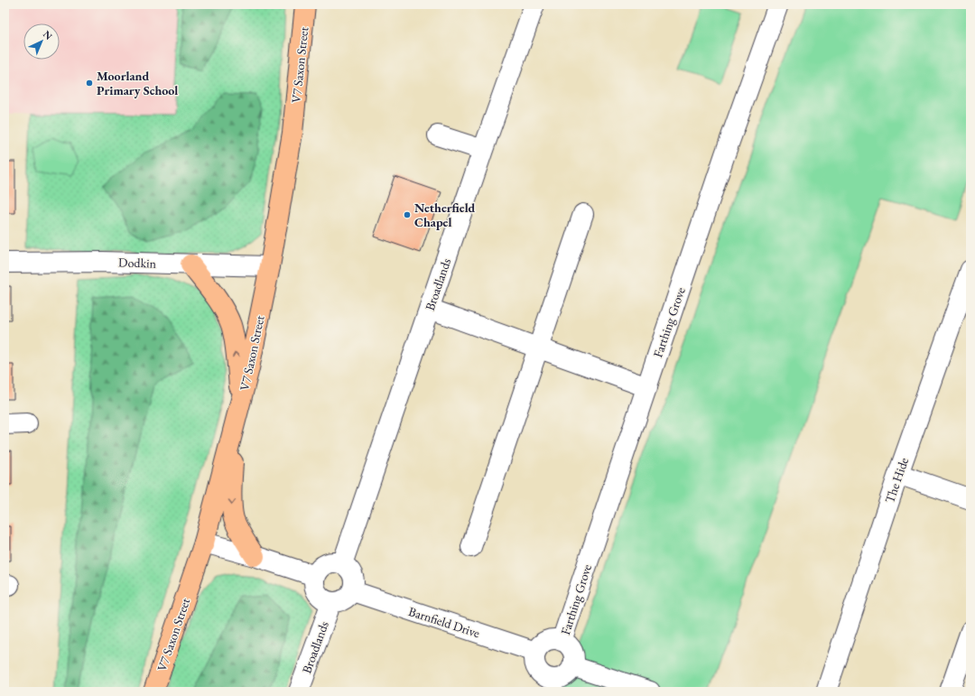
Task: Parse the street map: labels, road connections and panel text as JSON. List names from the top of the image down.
{
  "streets": {
    "main road": ["V7 Saxon Street"],
    "street": [
      "Dodkin",
      "Broadlands",
      "Farthing Grove",
      "The Hide",
      "Barnfield Drive"
    ]
  },
  "crossings": [
    ["V7 Saxon Street", "Dodkin"],
    ["Broadlands", "Barnfield Drive"],
    ["Farthing Grove", "Barnfield Drive"]
  ],
  "places": ["Moorland Primary School", "Netherfield Chapel"],
  "north": "top right"
}
